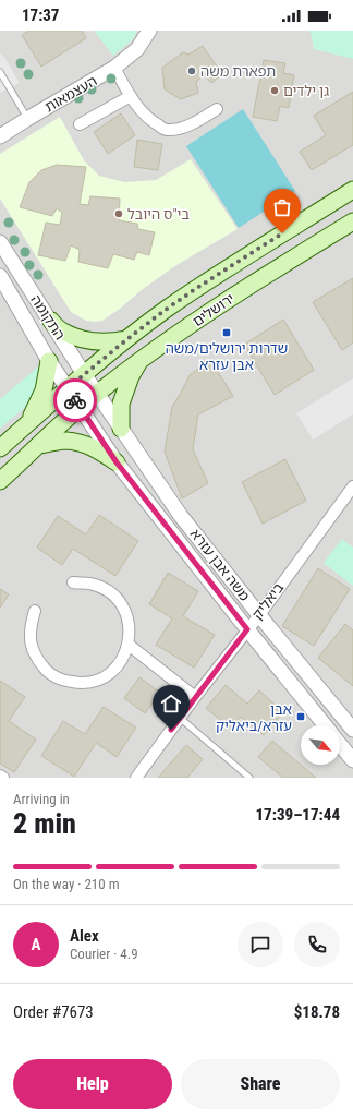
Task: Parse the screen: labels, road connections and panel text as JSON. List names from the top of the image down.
{
  "streets": {
    "main road": ["ירושלים"],
    "street": [
      "העצמאות",
      "התקומה",
      "משה אבן עזרא",
      "ביאליק"
    ]
  },
  "crossings": [
    ["ירושלים", "התקומה"],
    ["ירושלים", "משה אבן עזרא"],
    ["התקומה", "משה אבן עזרא"],
    ["משה אבן עזרא", "ביאליק"]
  ],
  "places": {
    "other": ["תפארת משה", "גן ילדים", "בי\"ס היובל"],
    "transit": ["שדרות ירושלים/משה אבן עזרא", "אבן עזרא/ביאליק"]
  },
  "north": "bottom right",
  "page": {
    "status": "17:37",
    "heading": ["2 min", "Arriving in", "17:39–17:44"],
    "panel": [
      "Alex",
      "Courier · 4.9",
      "Order #7673",
      "$18.78"
    ],
    "bar": "On the way · 210 m",
    "round": "A",
    "buttons": ["Help", "Share"]
  }
}
